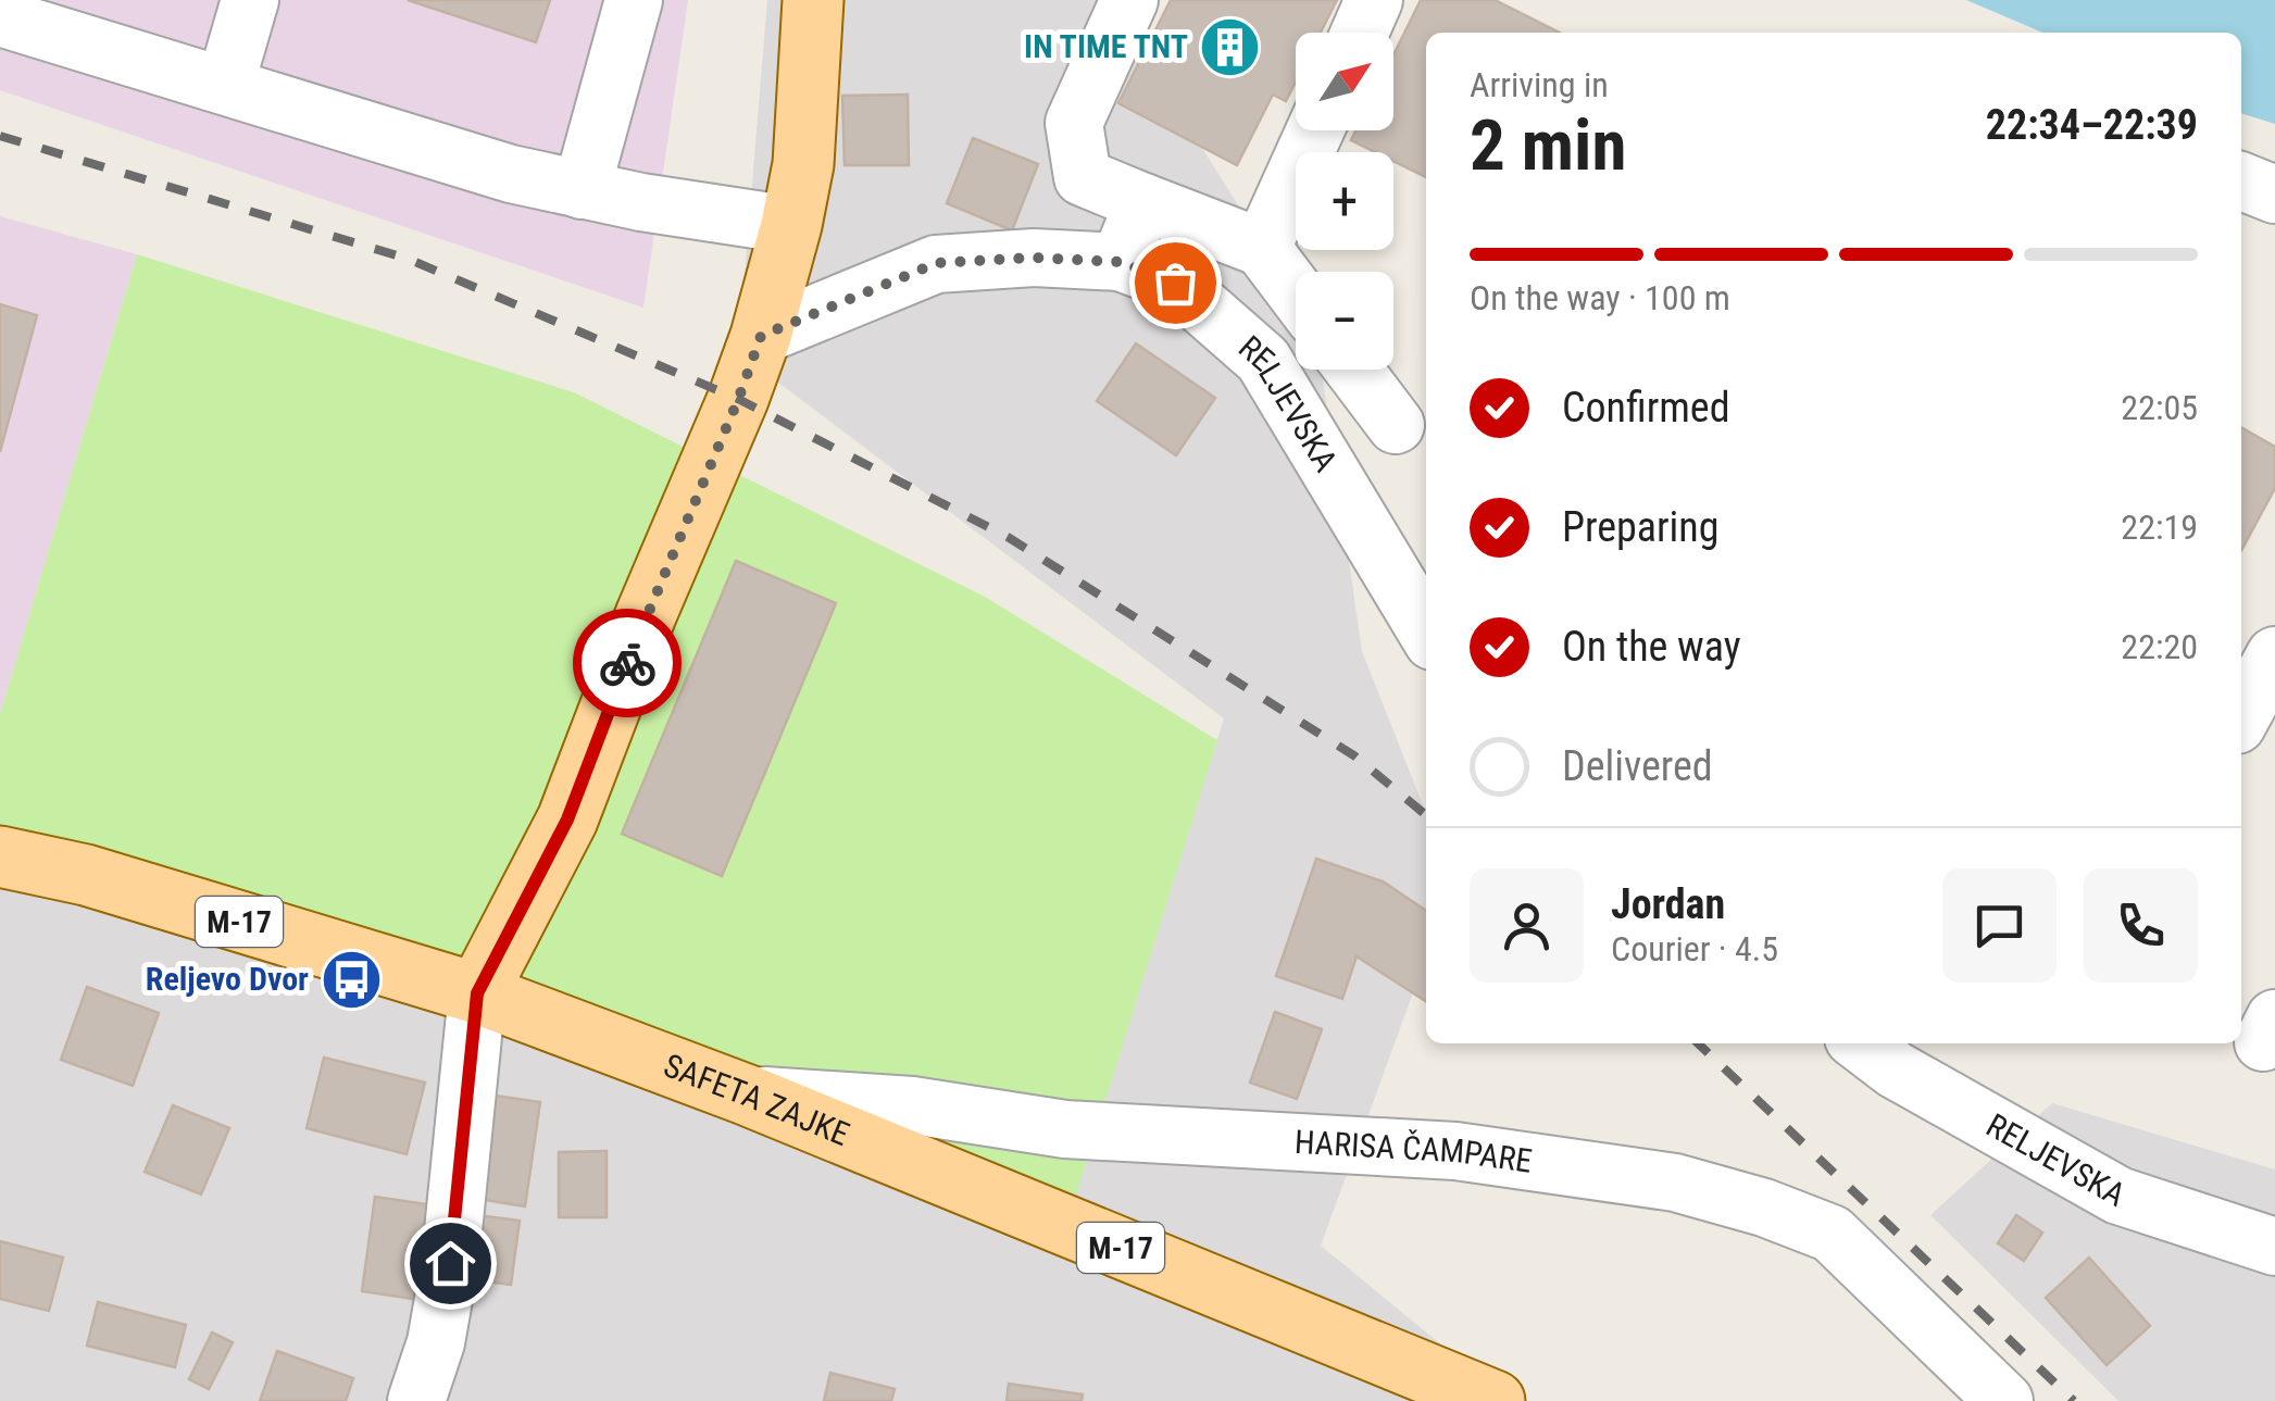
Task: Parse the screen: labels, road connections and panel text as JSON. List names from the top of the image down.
{
  "streets": {
    "main road": ["M-17", "SAFETA ZAJKE"],
    "street": ["RELJEVSKA", "HARISA ČAMPARE"]
  },
  "crossings": [
    ["SAFETA ZAJKE", "HARISA ČAMPARE"]
  ],
  "places": {
    "building": ["IN TIME TNT"],
    "bus stop": ["Reljevo Dvor"]
  },
  "north": "top right",
  "page": {
    "map_buttons": ["+", "−"],
    "heading": ["2 min", "Arriving in", "22:34–22:39"],
    "panel": ["Jordan", "Courier · 4.5"],
    "bar": "On the way · 100 m",
    "list": [
      ["Confirmed", "22:05"],
      ["Preparing", "22:19"],
      ["On the way", "22:20"],
      "Delivered"
    ]
  }
}
